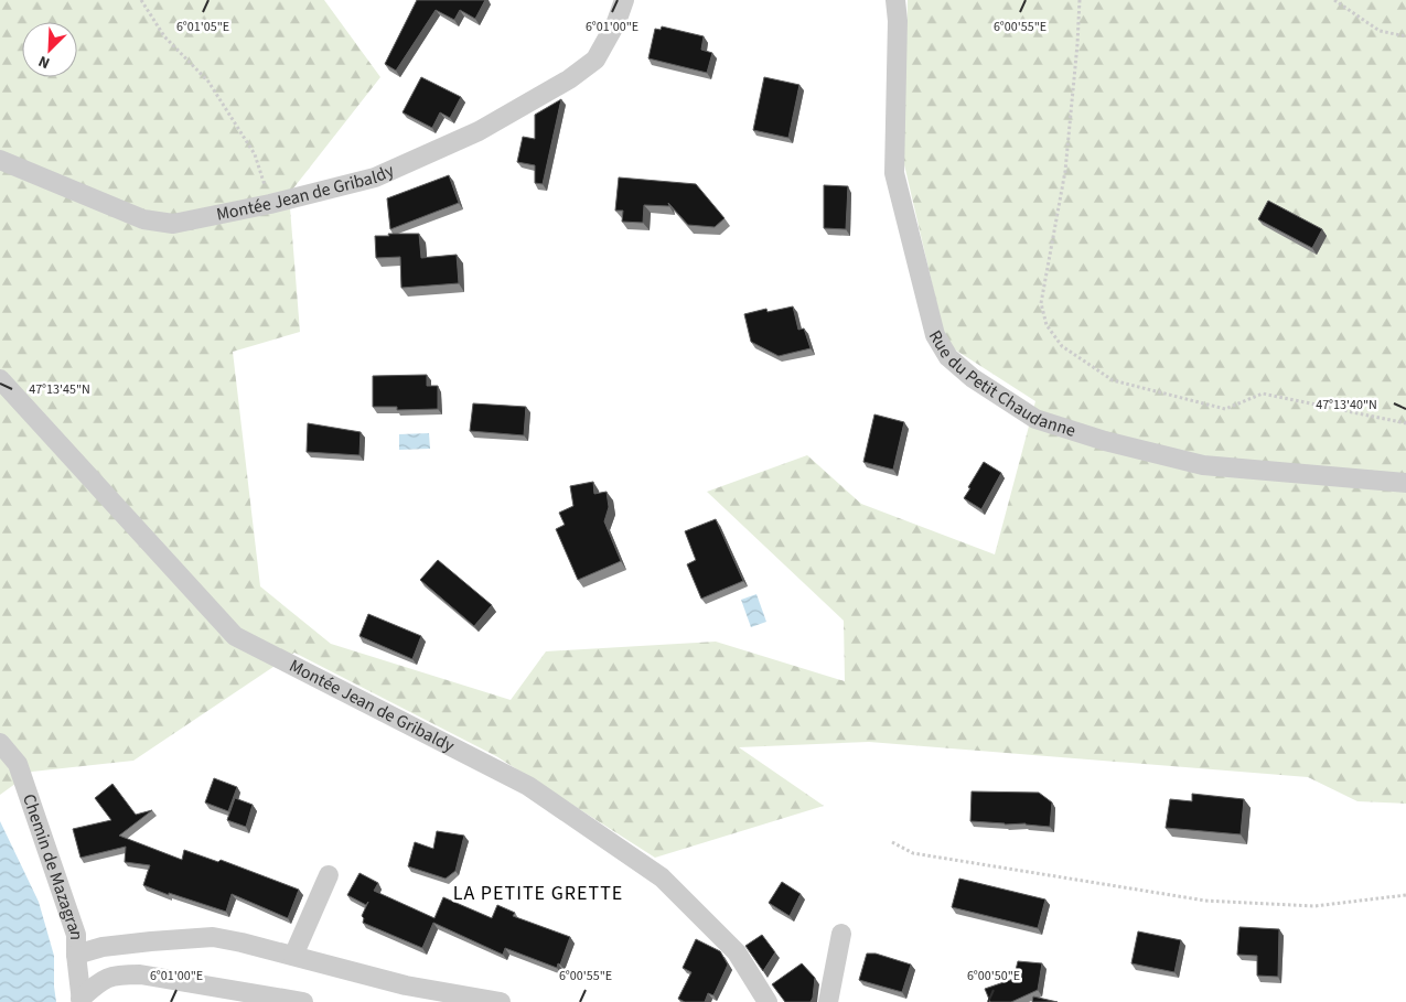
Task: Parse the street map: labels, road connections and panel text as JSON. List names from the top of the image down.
{
  "streets": {
    "street": ["Montée Jean de Gribaldy", "Rue du Petit Chaudanne", "Chemin de Mazagran"]
  },
  "districts": ["LA PETITE GRETTE"],
  "north": "bottom left",
  "coordinates": [
    "6°01'05\"E",
    "6°01'00\"E",
    "6°00'55\"E",
    "47°13'45\"N",
    "47°13'40\"N",
    "6°00'50\"E"
  ]
}
